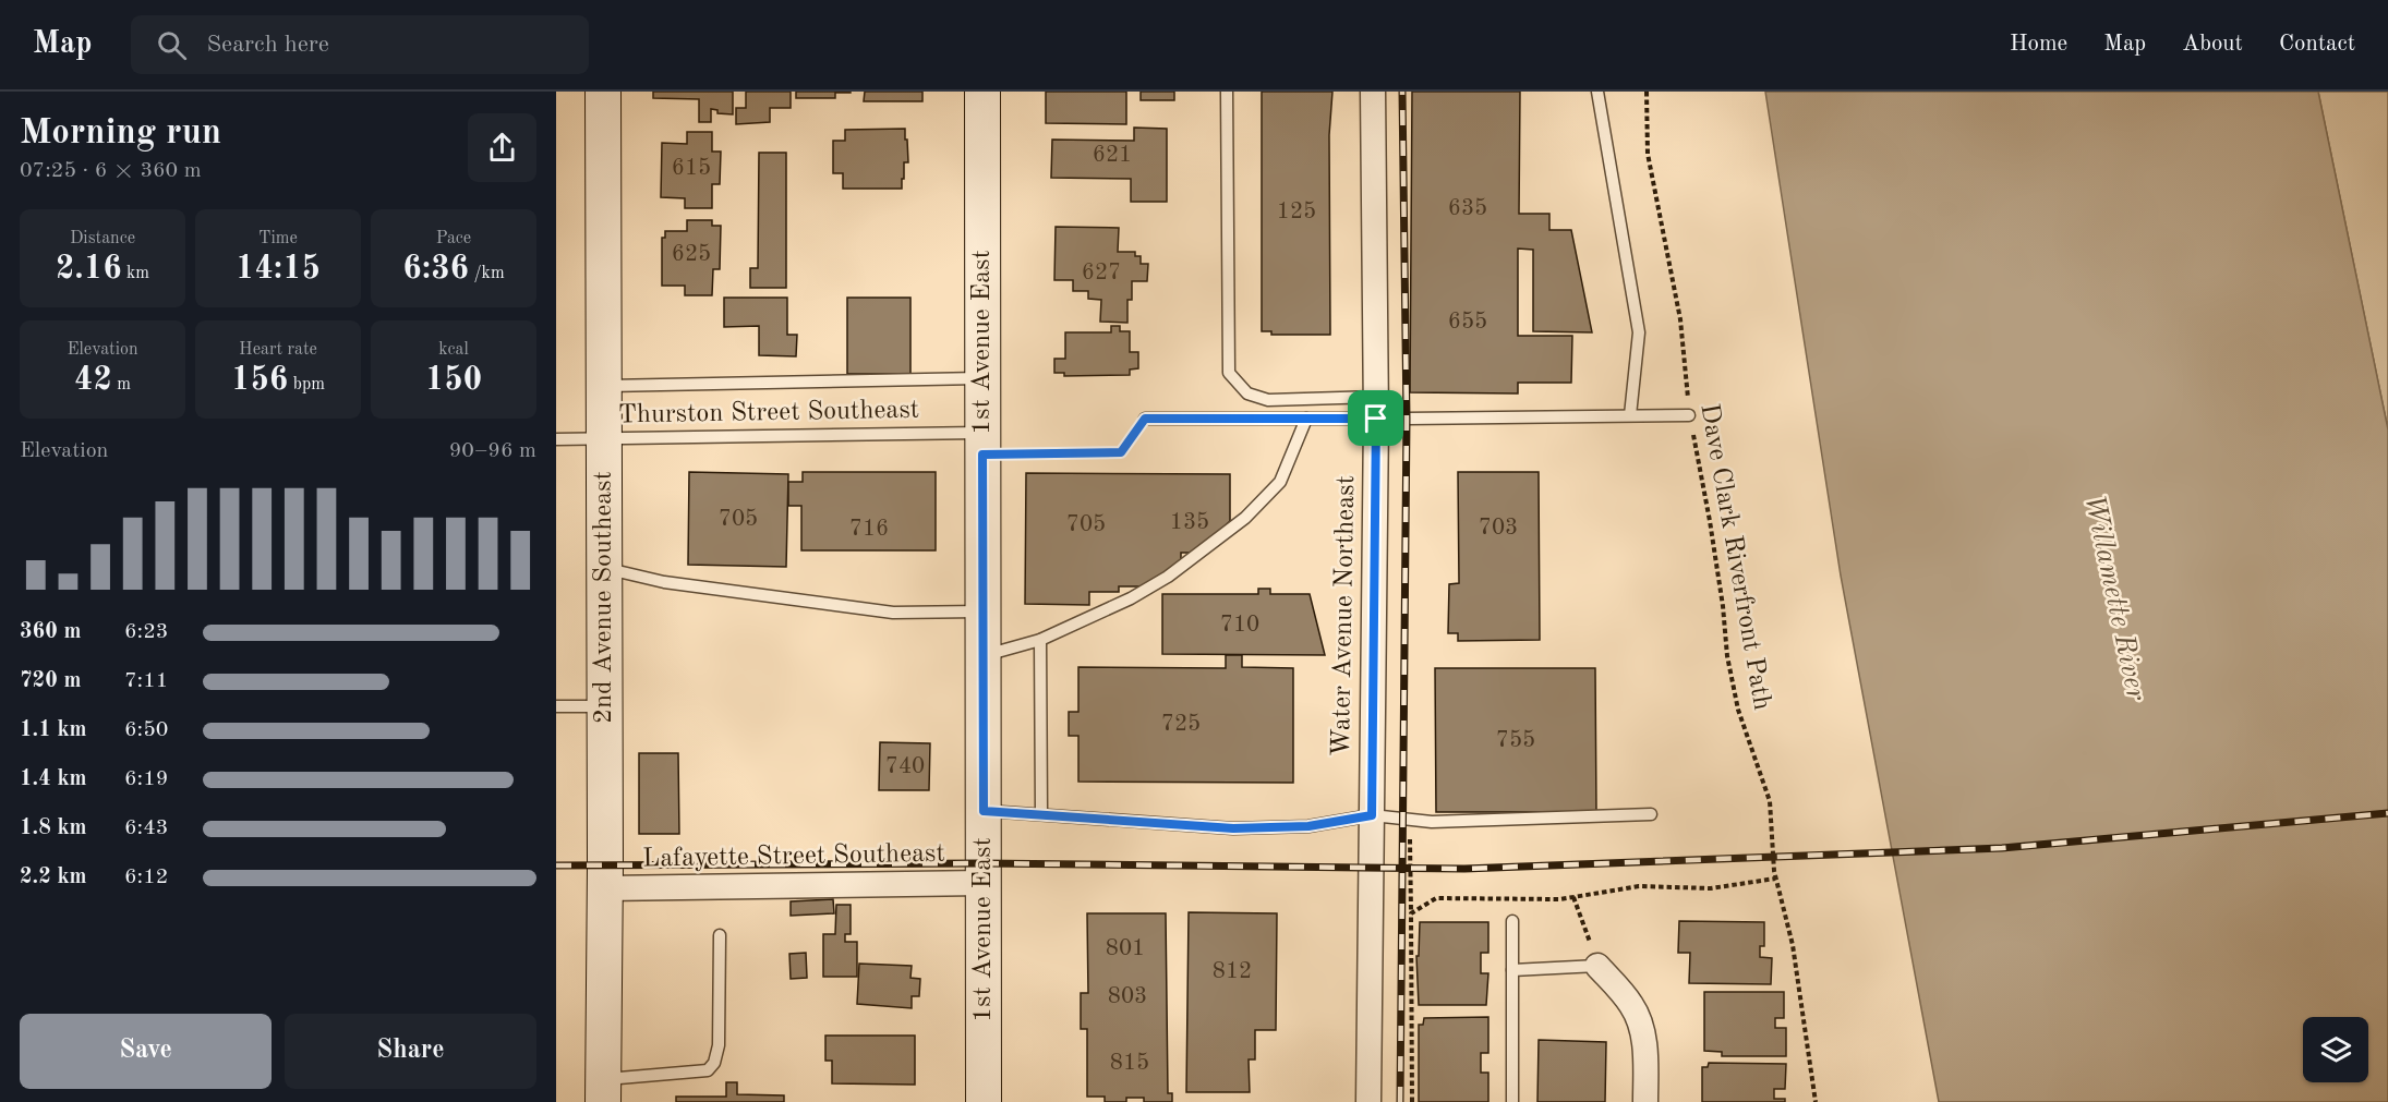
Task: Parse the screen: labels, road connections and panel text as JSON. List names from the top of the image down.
{
  "streets": {
    "main road": ["1st Avenue East", "2nd Avenue Southeast"],
    "street": ["Water Avenue Northeast", "Lafayette Street Southeast"],
    "lane": ["Thurston Street Southeast"],
    "path": ["Dave Clark Riverfront Path"]
  },
  "crossings": [
    ["1st Avenue East", "Thurston Street Southeast"],
    ["1st Avenue East", "Lafayette Street Southeast"],
    ["Thurston Street Southeast", "2nd Avenue Southeast"],
    ["2nd Avenue Southeast", "Lafayette Street Southeast"]
  ],
  "water": ["Willamette River"],
  "house_numbers": [
    "621",
    "615",
    "635",
    "125",
    "625",
    "627",
    "655",
    "705",
    "135",
    "705",
    "703",
    "716",
    "710",
    "725",
    "755",
    "740",
    "801",
    "812",
    "803",
    "815"
  ],
  "page": {
    "header": "Map",
    "search": "Search here",
    "nav": [
      "Home",
      "Map",
      "About",
      "Contact"
    ],
    "heading": ["Morning run", "07:25 · 6 × 360 m"],
    "stats": [
      ["Distance", "2.16 km"],
      ["Time", "14:15"],
      ["Pace", "6:36 /km"],
      ["Elevation", "42 m"],
      ["Heart rate", "156 bpm"],
      ["kcal", "150"]
    ],
    "chart": ["Elevation", "90–96 m"],
    "list": [
      {
        "name": "360 m",
        "note": "6:23"
      },
      {
        "name": "720 m",
        "note": "7:11"
      },
      {
        "name": "1.1 km",
        "note": "6:50"
      },
      {
        "name": "1.4 km",
        "note": "6:19"
      },
      {
        "name": "1.8 km",
        "note": "6:43"
      },
      {
        "name": "2.2 km",
        "note": "6:12"
      }
    ],
    "buttons": ["Save", "Share"]
  }
}
